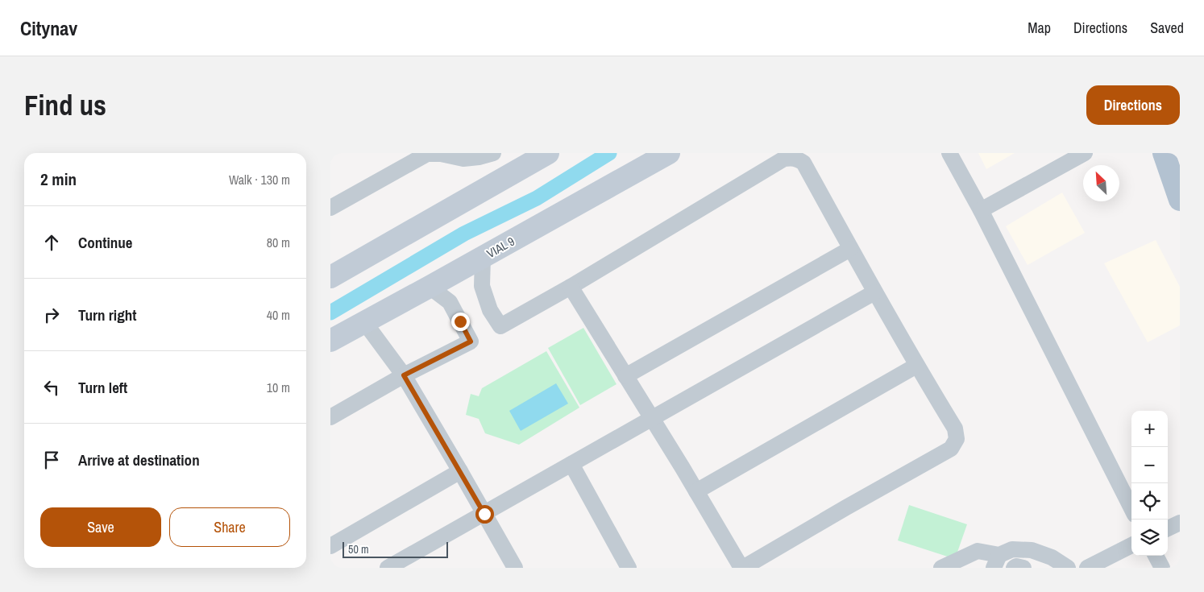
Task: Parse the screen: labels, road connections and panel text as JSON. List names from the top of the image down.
{
  "streets": {
    "street": ["VIAL 9"]
  },
  "scale_bar": "50 m",
  "north": "top left",
  "page": {
    "header": "Citynav",
    "nav": ["Map", "Directions", "Saved"],
    "buttons": [
      "Directions",
      ["Save", "Share"]
    ],
    "title": "Find us",
    "heading": ["2 min", "Walk · 130 m"],
    "list": [
      ["Continue", "80 m"],
      ["Turn right", "40 m"],
      ["Turn left", "10 m"],
      "Arrive at destination"
    ],
    "map_buttons": ["+", "−"],
    "scale": "50 m"
  }
}
